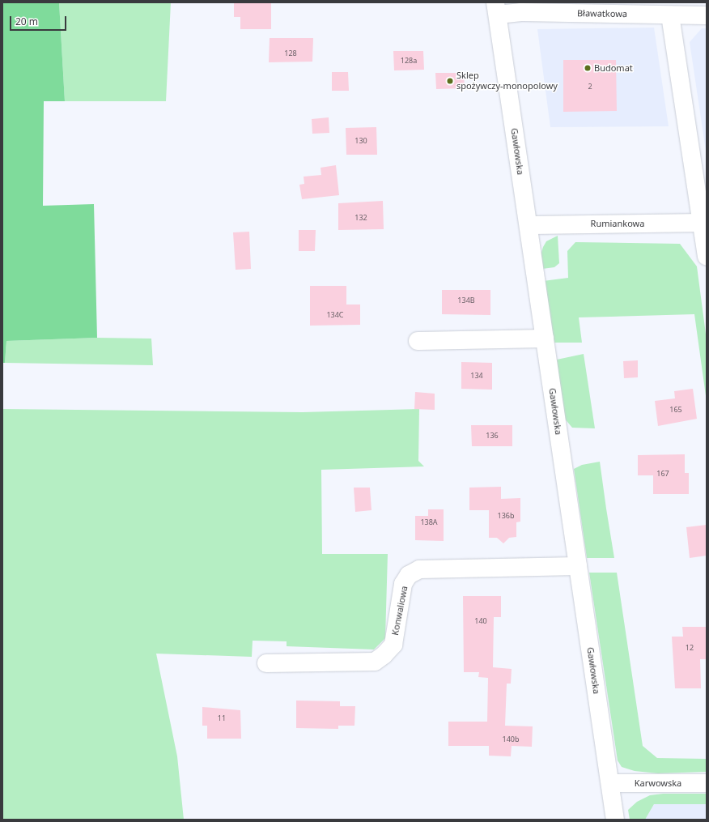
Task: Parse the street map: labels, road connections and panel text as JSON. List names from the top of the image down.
{
  "streets": {
    "street": [
      "Bławatkowa",
      "Gawłowska",
      "Rumiankowa",
      "Konwaliowa",
      "Karwowska"
    ]
  },
  "crossings": [
    ["Bławatkowa", "Gawłowska"],
    ["Gawłowska", "Rumiankowa"],
    ["Gawłowska", "Konwaliowa"],
    ["Gawłowska", "Karwowska"]
  ],
  "places": ["Budomat", "Sklep spożywczy-monopolowy"],
  "house_numbers": [
    "128",
    "128a",
    "2",
    "130",
    "132",
    "134B",
    "134C",
    "134",
    "165",
    "136",
    "167",
    "136b",
    "138A",
    "140",
    "12",
    "11",
    "140b"
  ],
  "scale_bar": "20 m"
}
